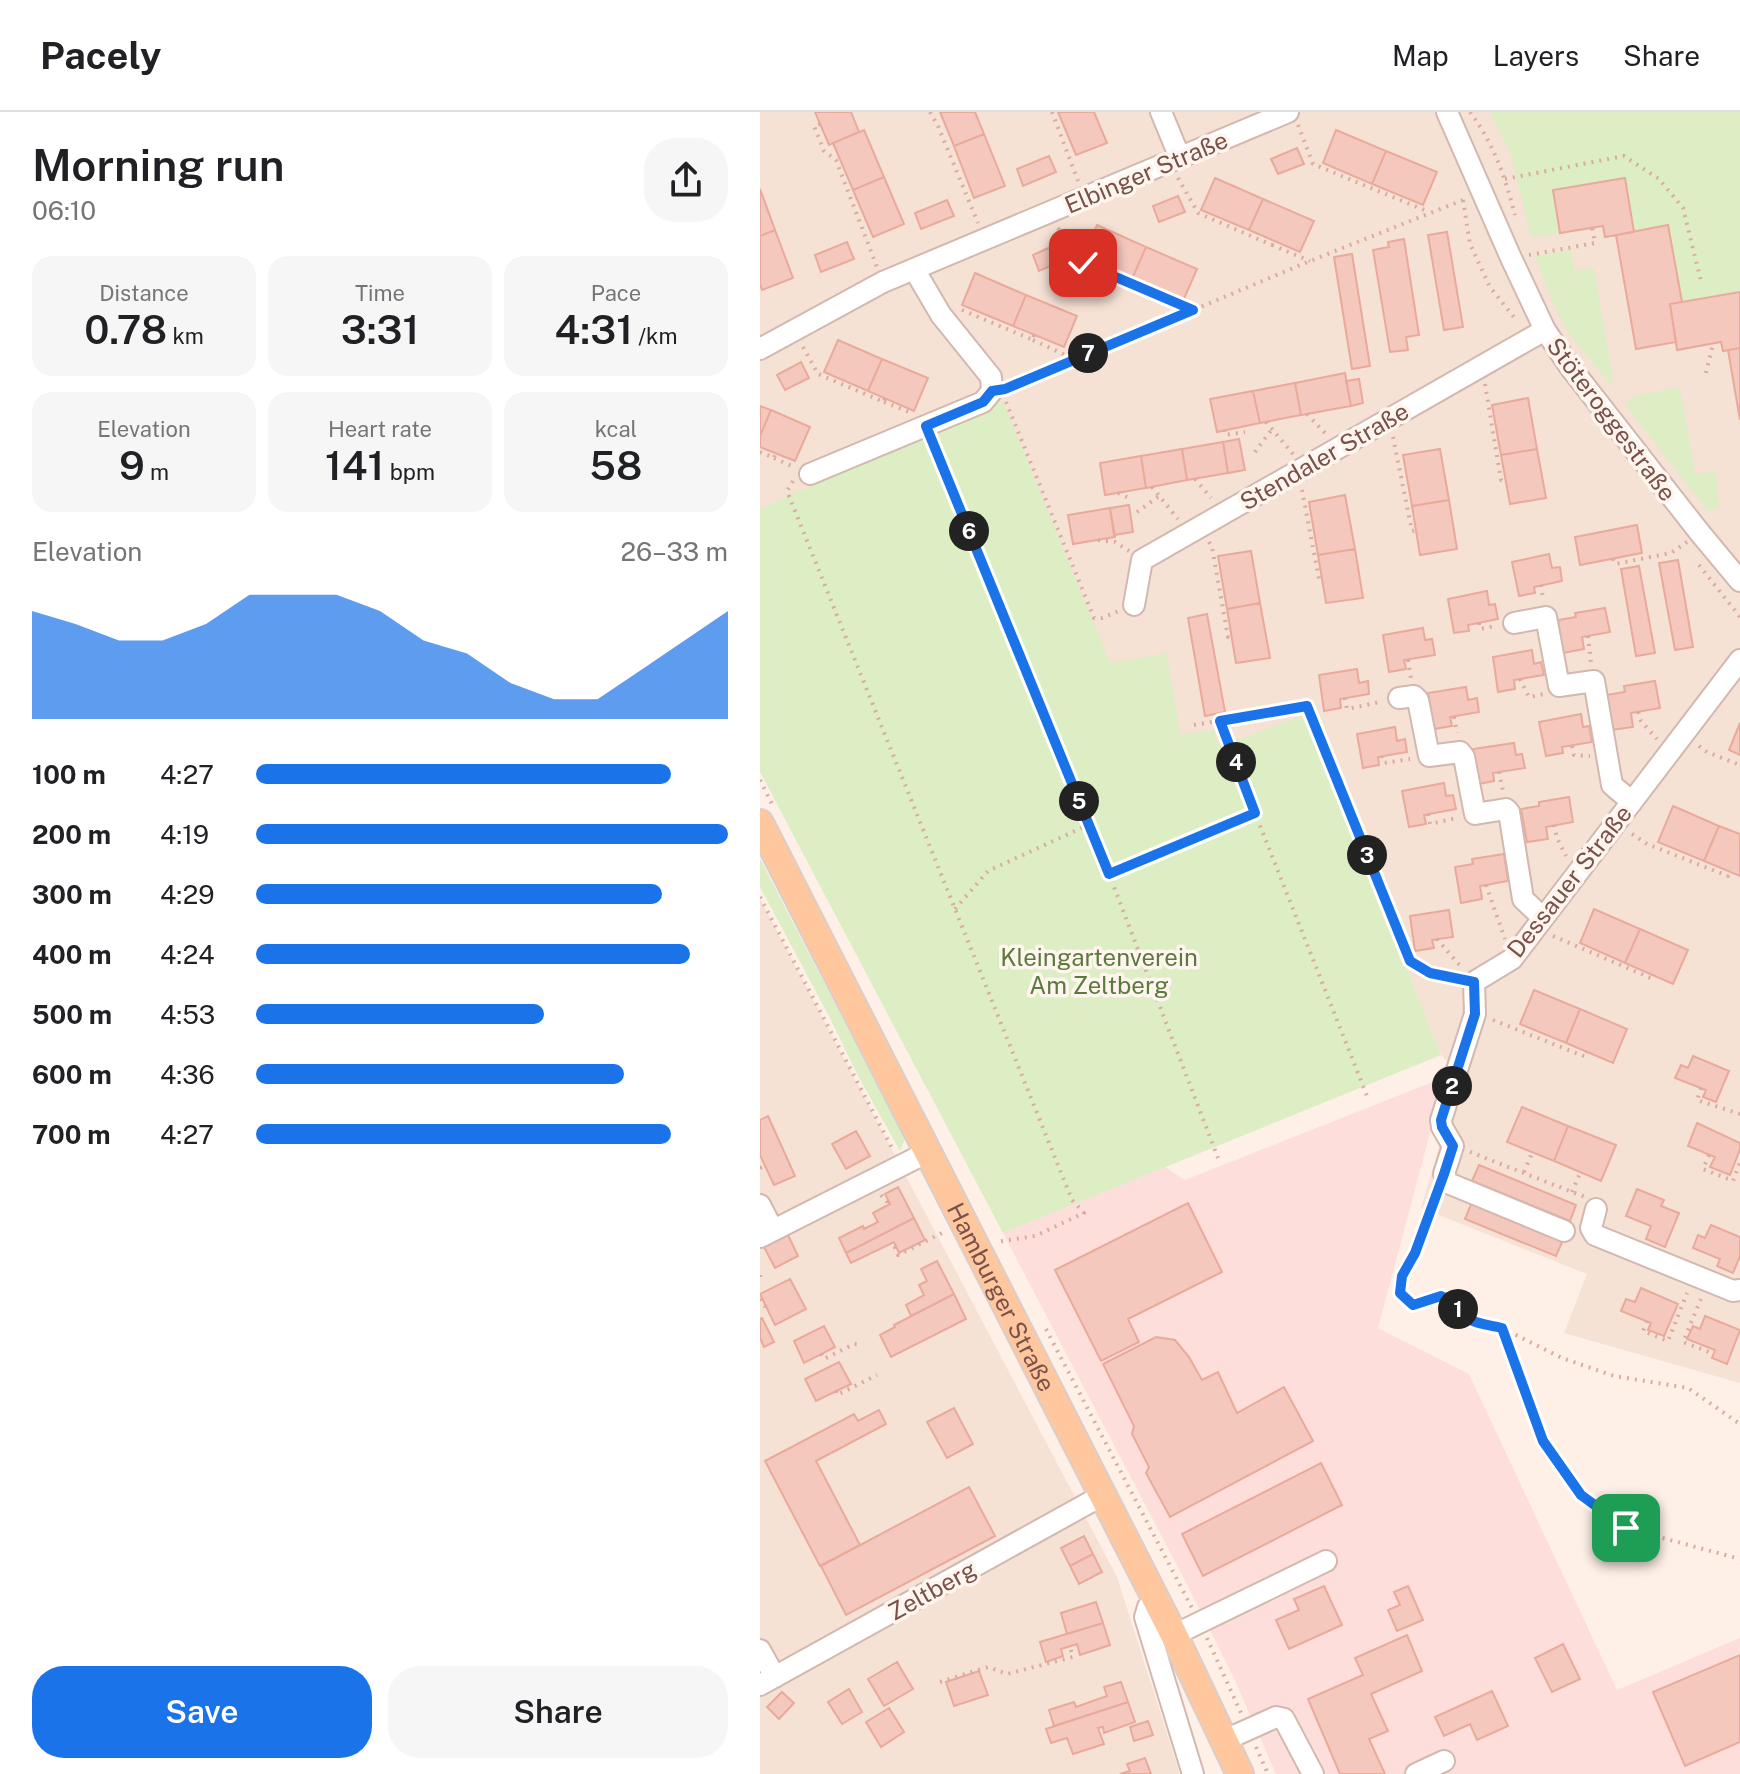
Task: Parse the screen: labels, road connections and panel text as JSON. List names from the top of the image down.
{
  "streets": {
    "main road": ["Hamburger Straße"],
    "street": [
      "Elbinger Straße",
      "Stöteroggestraße",
      "Stendaler Straße",
      "Dessauer Straße",
      "Zeltberg"
    ]
  },
  "crossings": [
    ["Stöteroggestraße", "Stendaler Straße"],
    ["Hamburger Straße", "Zeltberg"]
  ],
  "parks": ["Kleingartenverein Am Zeltberg"],
  "page": {
    "header": "Pacely",
    "nav": ["Map", "Layers", "Share"],
    "heading": ["Morning run", "06:10"],
    "stats": [
      ["Distance", "0.78 km"],
      ["Time", "3:31"],
      ["Pace", "4:31 /km"],
      ["Elevation", "9 m"],
      ["Heart rate", "141 bpm"],
      ["kcal", "58"]
    ],
    "pins": [
      "7",
      "6",
      "4",
      "5",
      "3",
      "2",
      "1"
    ],
    "chart": ["Elevation", "26–33 m"],
    "list": [
      {
        "name": "100 m",
        "note": "4:27"
      },
      {
        "name": "200 m",
        "note": "4:19"
      },
      {
        "name": "300 m",
        "note": "4:29"
      },
      {
        "name": "400 m",
        "note": "4:24"
      },
      {
        "name": "500 m",
        "note": "4:53"
      },
      {
        "name": "600 m",
        "note": "4:36"
      },
      {
        "name": "700 m",
        "note": "4:27"
      }
    ],
    "buttons": ["Save", "Share"]
  }
}
